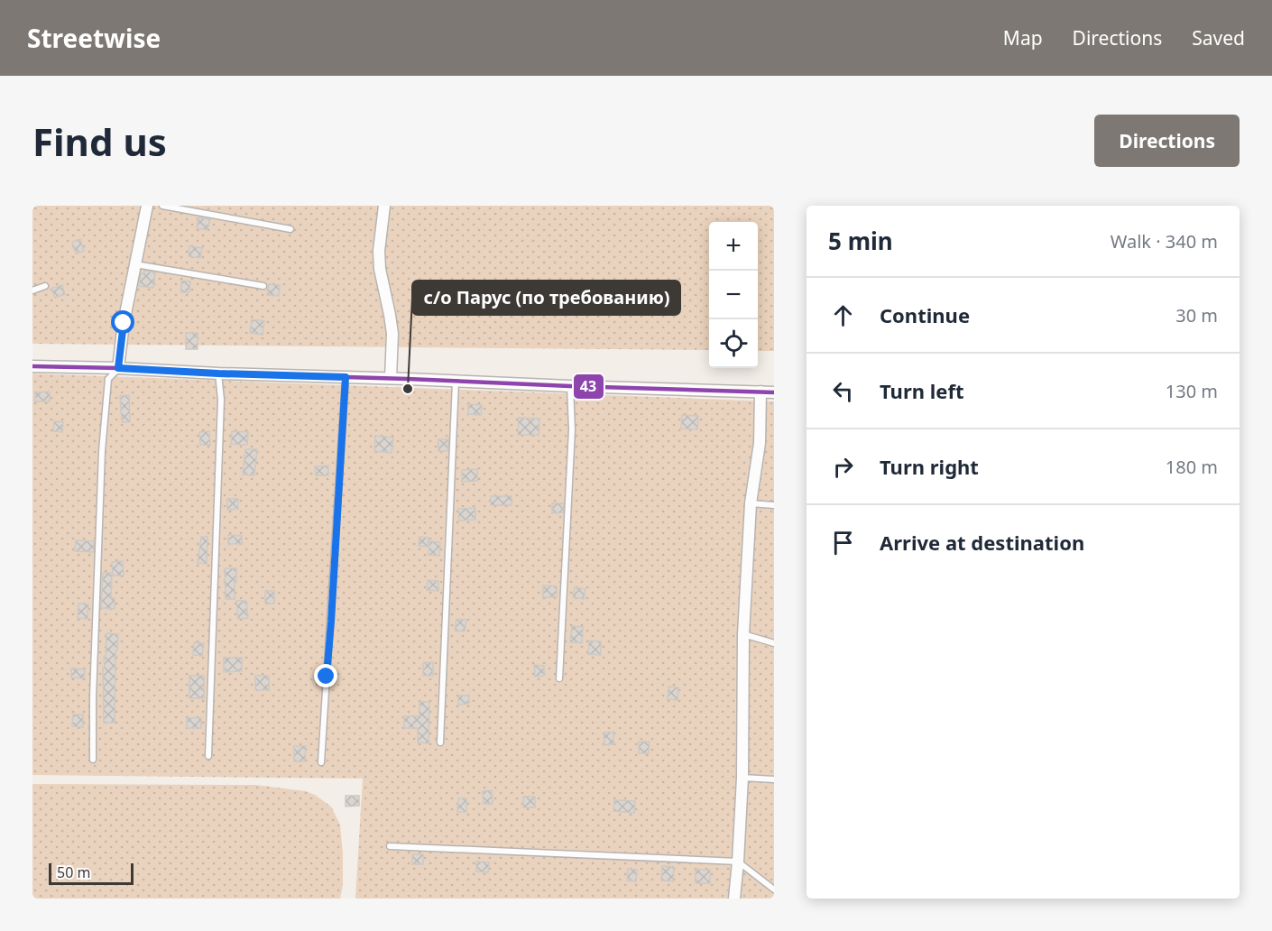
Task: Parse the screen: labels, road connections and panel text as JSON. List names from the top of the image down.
{
  "places": ["с/о Парус (по требованию)"],
  "lines": ["transit line 43"],
  "scale_bar": "50 m",
  "page": {
    "header": "Streetwise",
    "nav": ["Map", "Directions", "Saved"],
    "buttons": "Directions",
    "title": "Find us",
    "heading": ["5 min", "Walk · 340 m"],
    "map_buttons": ["+", "−"],
    "list": [
      ["Continue", "30 m"],
      ["Turn left", "130 m"],
      ["Turn right", "180 m"],
      "Arrive at destination"
    ],
    "scale": "50 m"
  }
}
